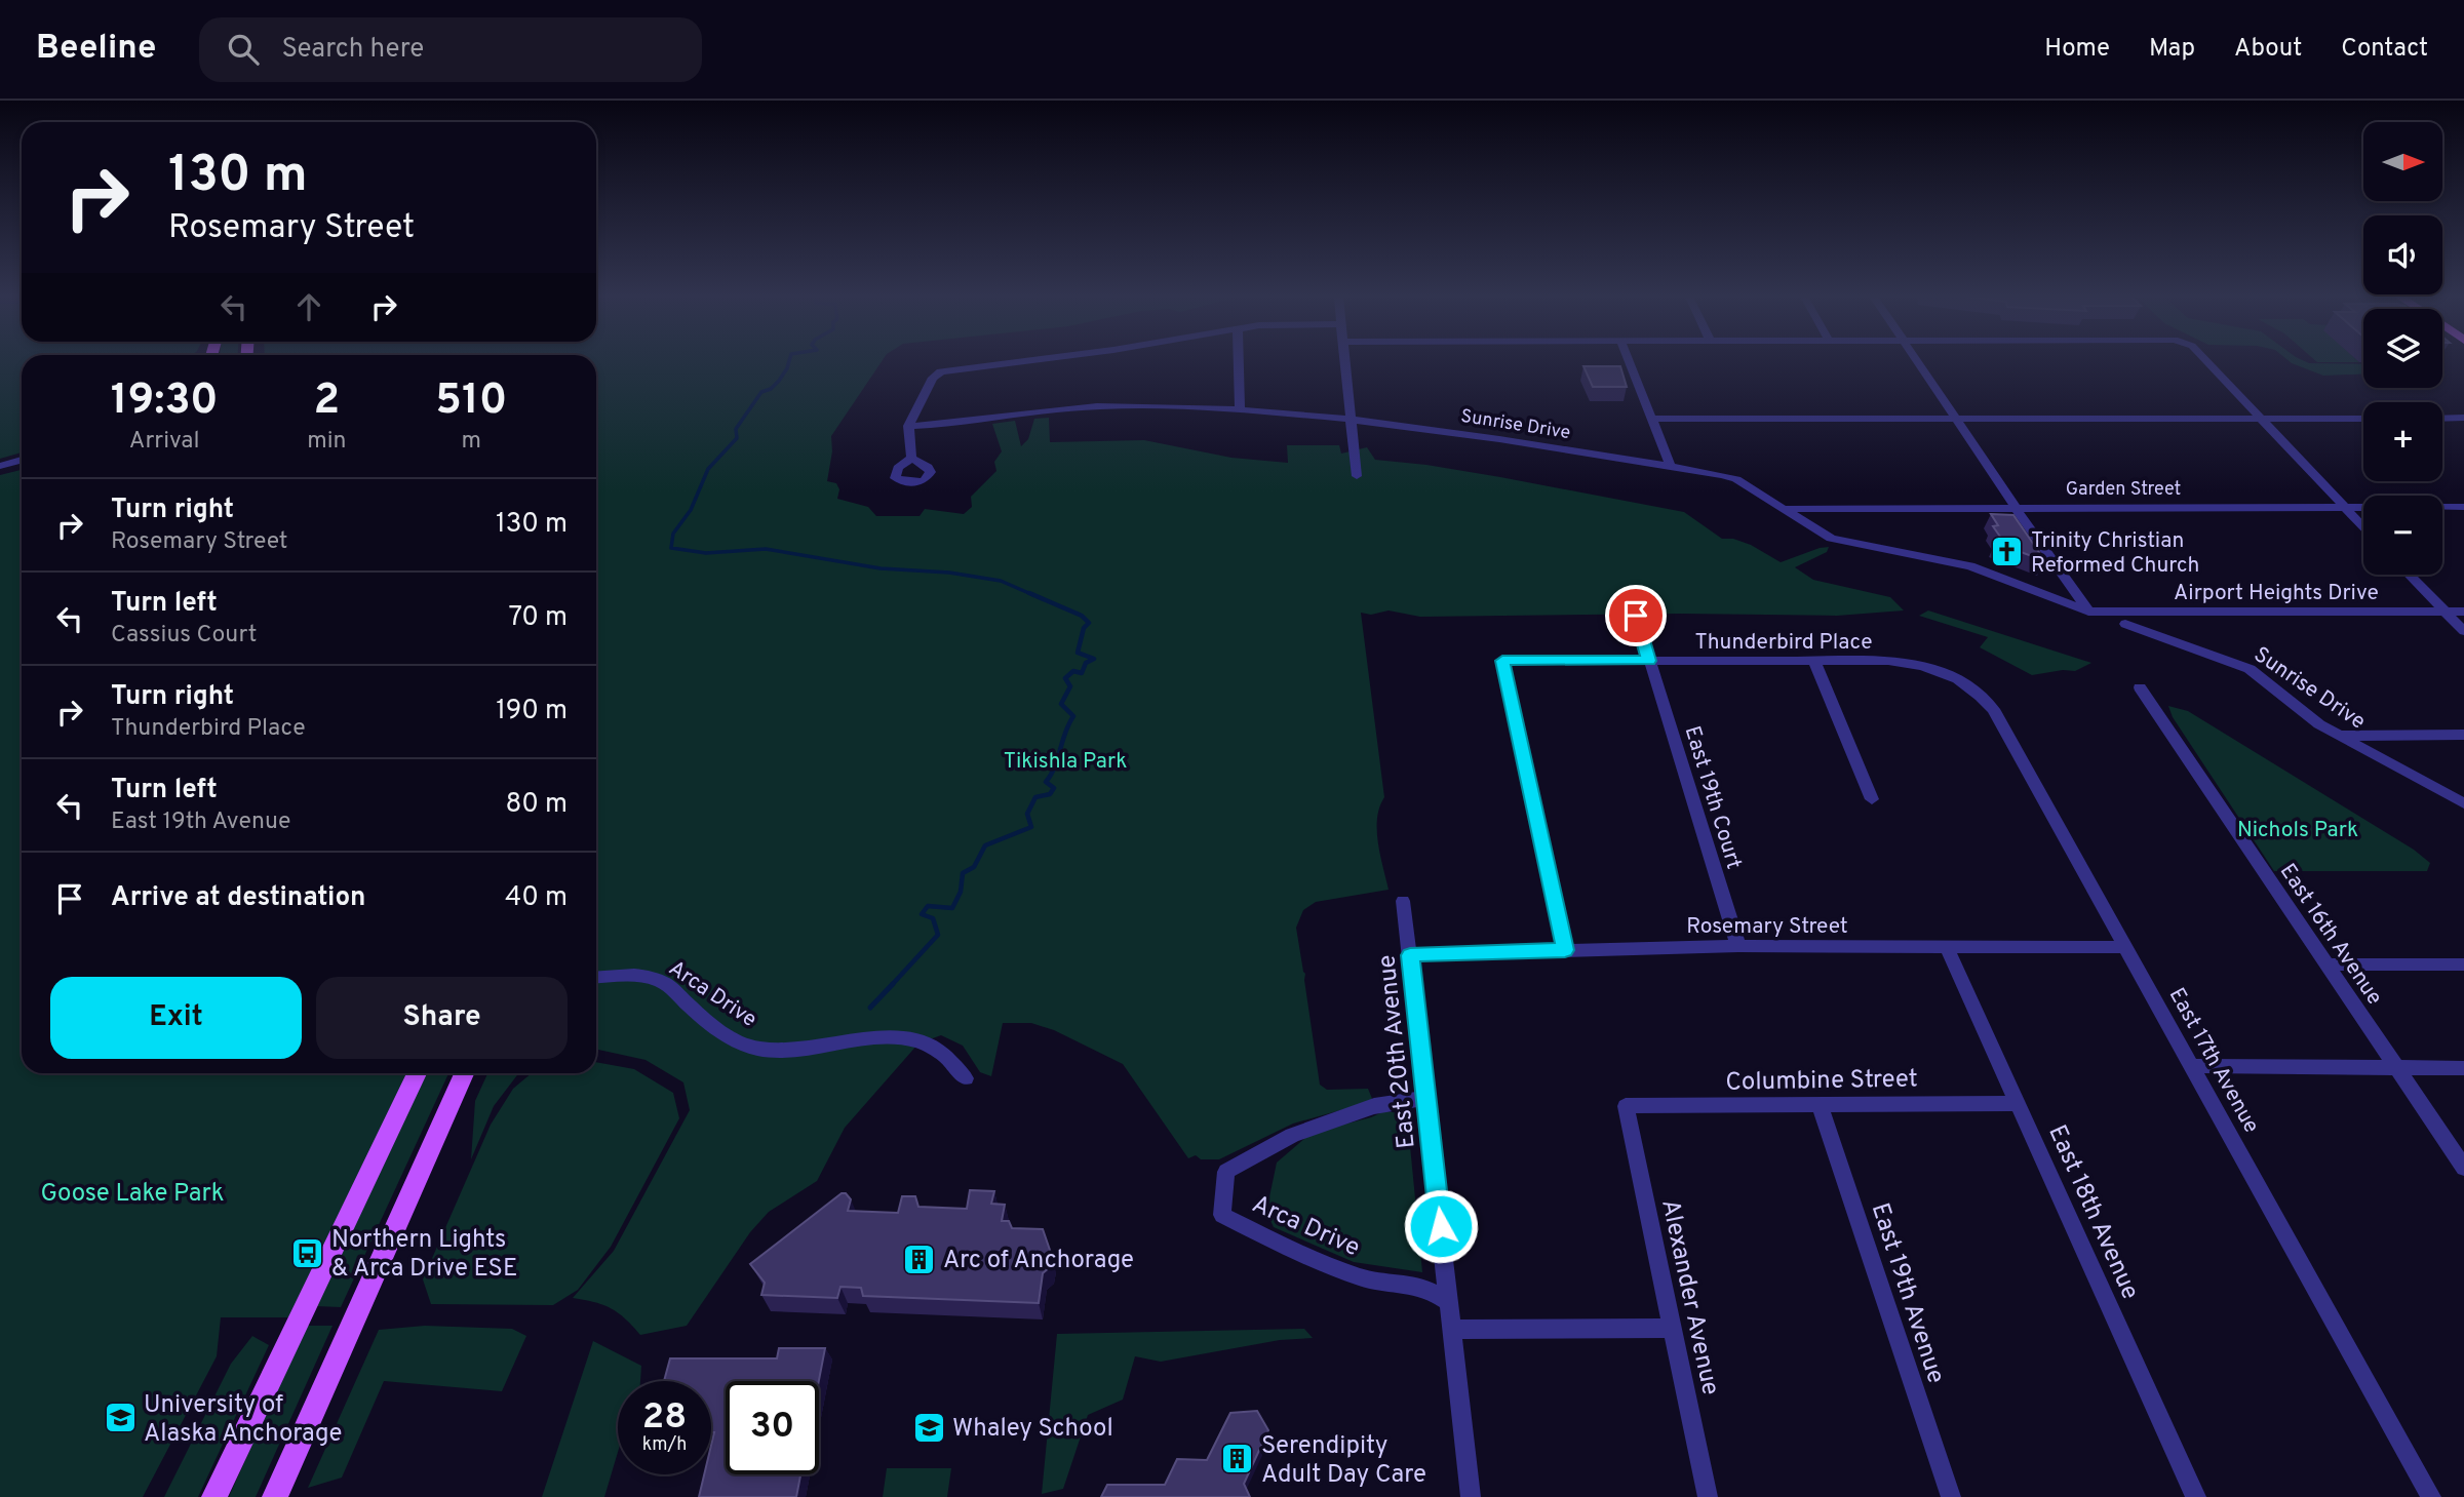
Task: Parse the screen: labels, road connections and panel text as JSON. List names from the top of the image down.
{
  "streets": {
    "street": [
      "Sunrise Drive",
      "Garden Street",
      "Airport Heights Drive",
      "Thunderbird Place",
      "East 19th Court",
      "Rosemary Street",
      "East 16th Avenue",
      "Arca Drive",
      "East 20th Avenue",
      "East 17th Avenue",
      "Columbine Street",
      "East 18th Avenue",
      "East 19th Avenue",
      "Alexander Avenue"
    ]
  },
  "crossings": [
    ["Sunrise Drive", "Garden Street"],
    ["Sunrise Drive", "Airport Heights Drive"],
    ["Thunderbird Place", "East 19th Court"],
    ["Thunderbird Place", "Rosemary Street"],
    ["Thunderbird Place", "East 17th Avenue"],
    ["East 19th Court", "Rosemary Street"],
    ["Rosemary Street", "East 20th Avenue"],
    ["Rosemary Street", "East 17th Avenue"],
    ["Rosemary Street", "East 18th Avenue"],
    ["Arca Drive", "East 20th Avenue"],
    ["Columbine Street", "East 18th Avenue"],
    ["Columbine Street", "East 19th Avenue"],
    ["Columbine Street", "Alexander Avenue"]
  ],
  "parks": ["Tikishla Park", "Nichols Park", "Goose Lake Park"],
  "places": {
    "church": ["Trinity Christian Reformed Church"],
    "bus stop": ["Northern Lights & Arca Drive ESE"],
    "building": ["Arc of Anchorage", "Serendipity Adult Day Care"],
    "school or university": ["University of Alaska Anchorage", "Whaley School"]
  },
  "north": "right",
  "page": {
    "header": "Beeline",
    "search": "Search here",
    "nav": [
      "Home",
      "Map",
      "About",
      "Contact"
    ],
    "map_buttons": ["+", "−"],
    "turn": ["130 m", "Rosemary Street"],
    "eta": [
      "19:30",
      "Arrival",
      "2",
      "min",
      "510",
      "m"
    ],
    "list": [
      {
        "name": "Turn right",
        "note": "Rosemary Street",
        "value": "130 m"
      },
      {
        "name": "Turn left",
        "note": "Cassius Court",
        "value": "70 m"
      },
      {
        "name": "Turn right",
        "note": "Thunderbird Place",
        "value": "190 m"
      },
      {
        "name": "Turn left",
        "note": "East 19th Avenue",
        "value": "80 m"
      },
      {
        "name": "Arrive at destination",
        "value": "40 m"
      }
    ],
    "buttons": ["Exit", "Share"],
    "speed": "28 km/h",
    "limit": "30"
  }
}
